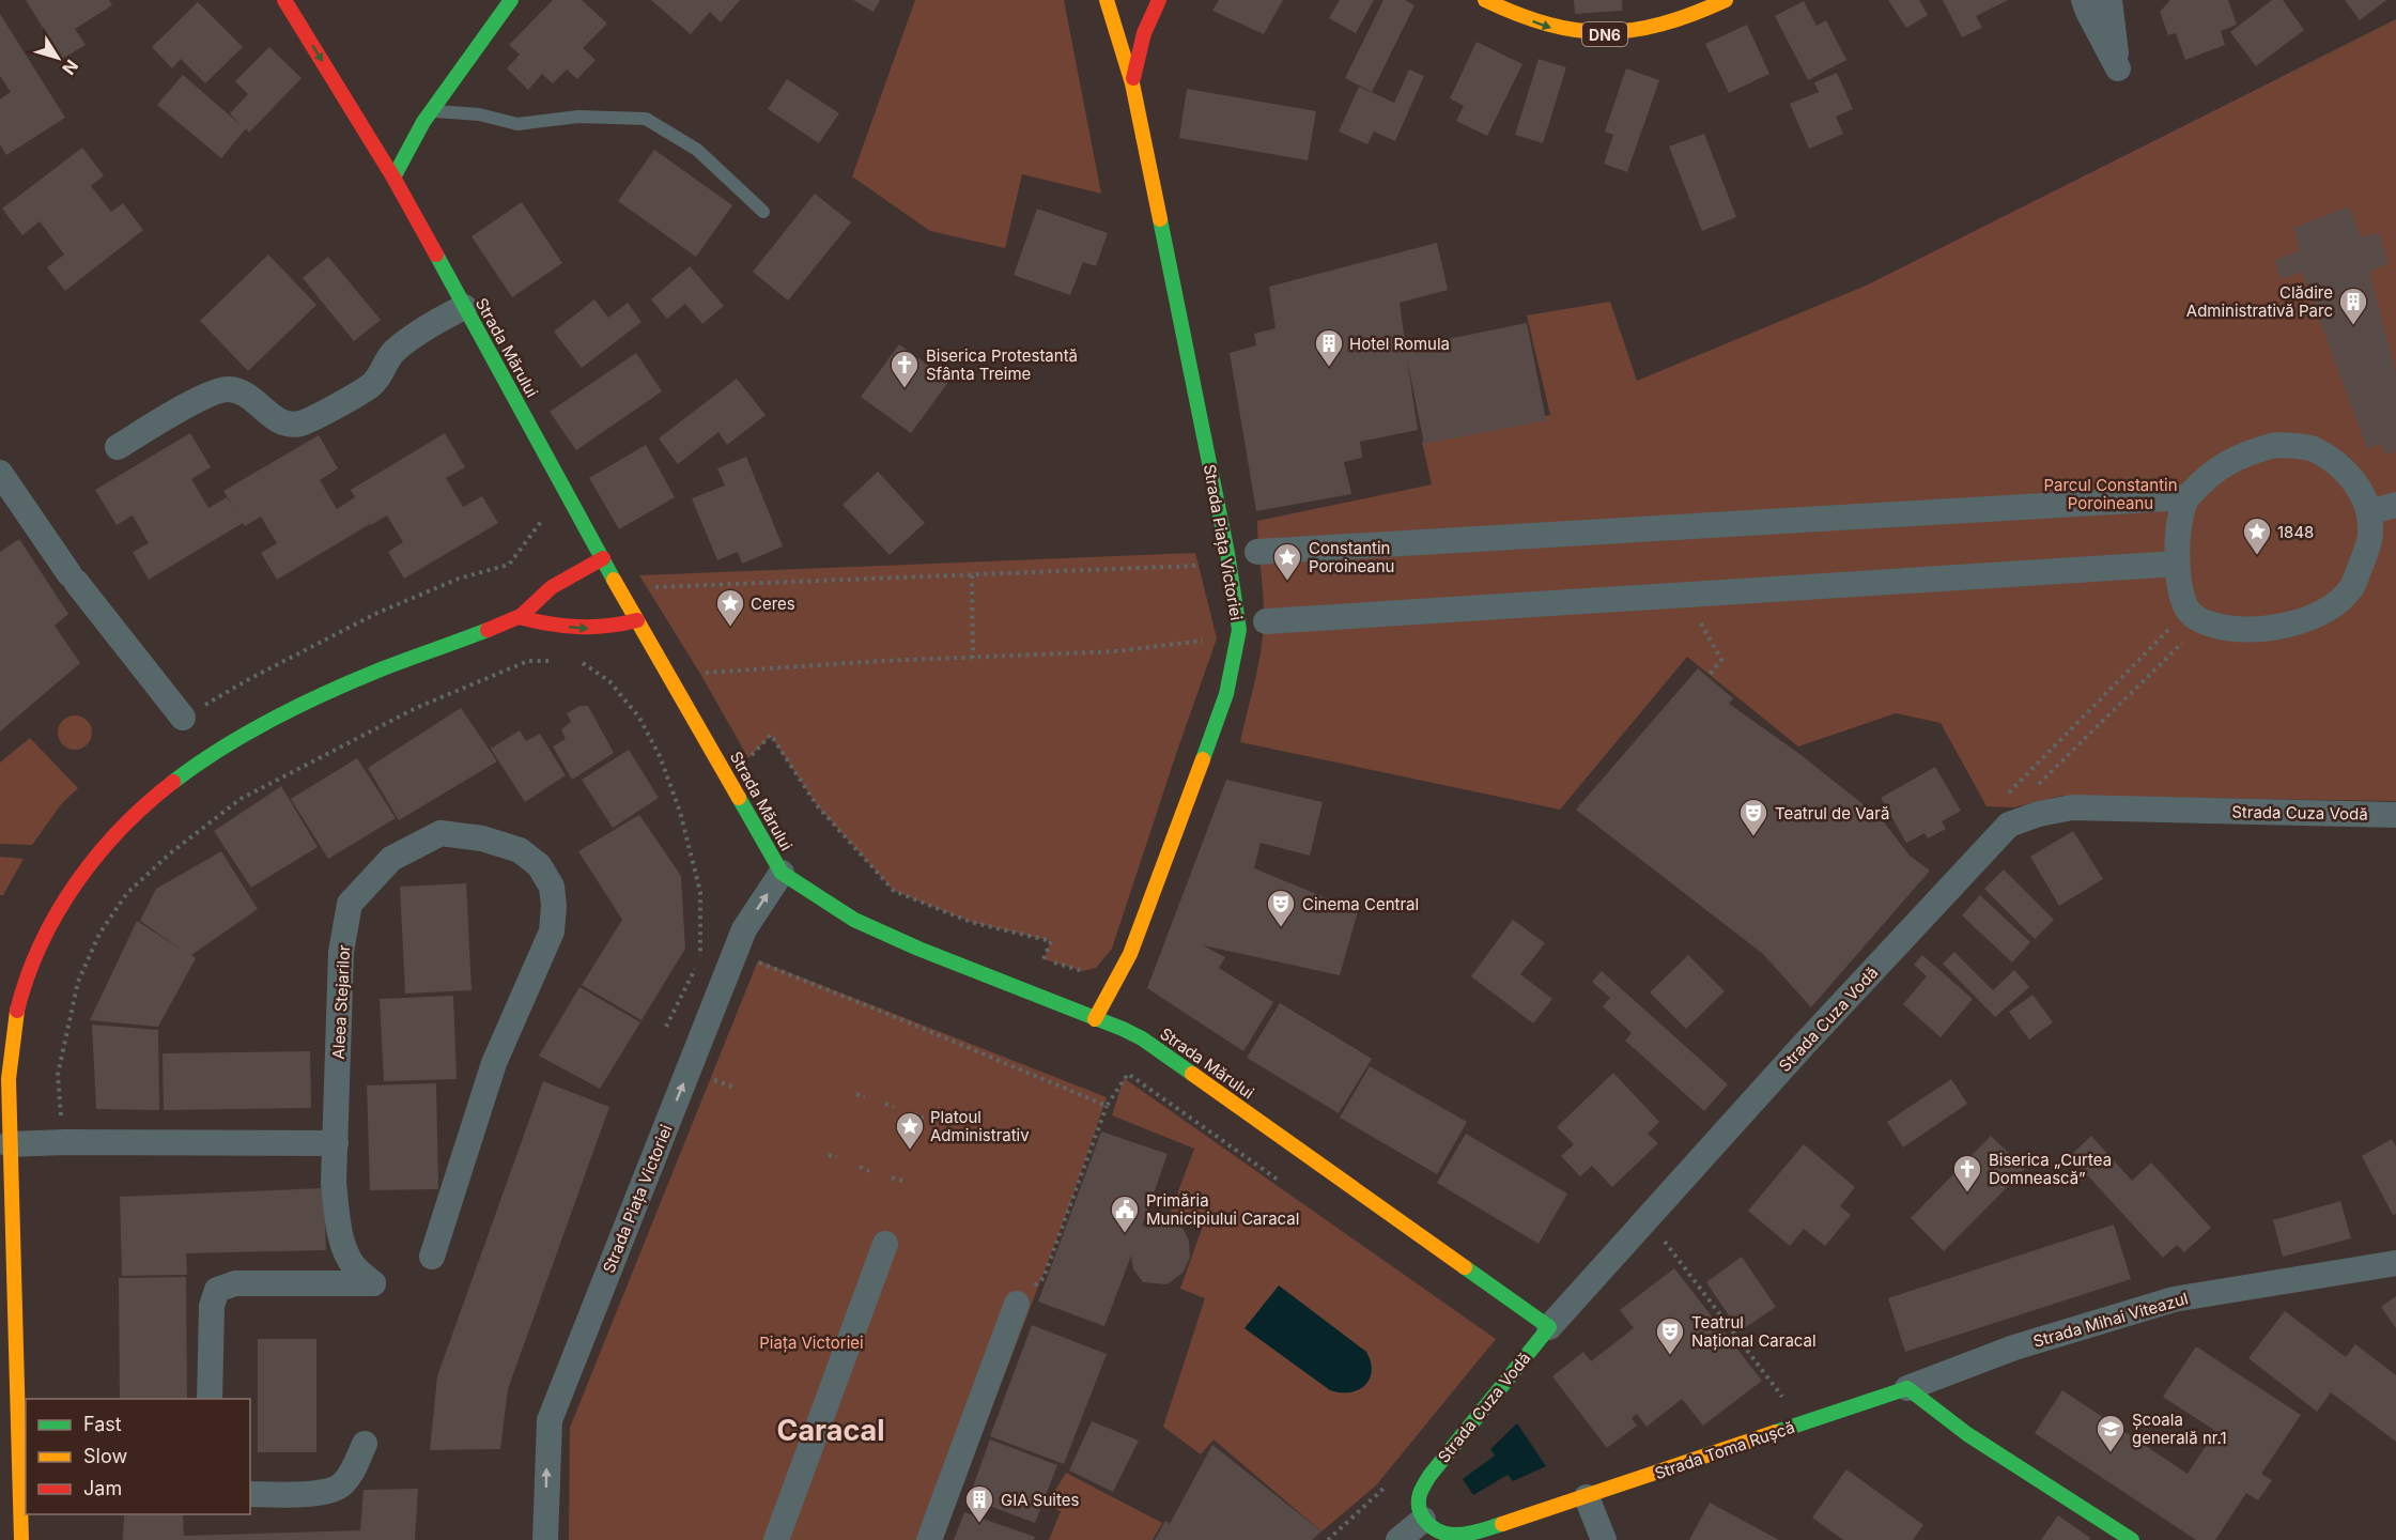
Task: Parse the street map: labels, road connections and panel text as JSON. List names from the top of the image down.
{
  "streets": {
    "main road": [
      "DN6",
      "Strada Mărului",
      "Strada Piața Victoriei",
      "Strada Cuza Vodă",
      "Strada Toma Rușcă"
    ],
    "street": ["Aleea Stejarilor", "Strada Mihai Viteazul"]
  },
  "crossings": [
    ["Strada Mărului", "Strada Piața Victoriei"],
    ["Strada Mărului", "Strada Cuza Vodă"],
    ["Strada Mihai Viteazul", "Strada Toma Rușcă"]
  ],
  "one_way": ["Strada Piața Victoriei"],
  "districts": ["Caracal"],
  "parks": ["Parcul Constantin Poroineanu", "Piața Victoriei"],
  "places": {
    "building": ["Clădire Administrativă Parc", "Hotel Romula", "GIA Suites"],
    "church": ["Biserica Protestantă Sfânta Treime", "Biserica „Curtea Domnească”"],
    "place": [
      "1848",
      "Constantin Poroineanu",
      "Ceres",
      "Platoul Administrativ"
    ],
    "theatre": ["Teatrul de Vară", "Cinema Central", "Teatrul Național Caracal"],
    "public building": ["Primăria Municipiului Caracal"],
    "school or university": ["Școala generală nr.1"]
  },
  "legend": ["Fast", "Slow", "Jam"],
  "north": "bottom right"
}
